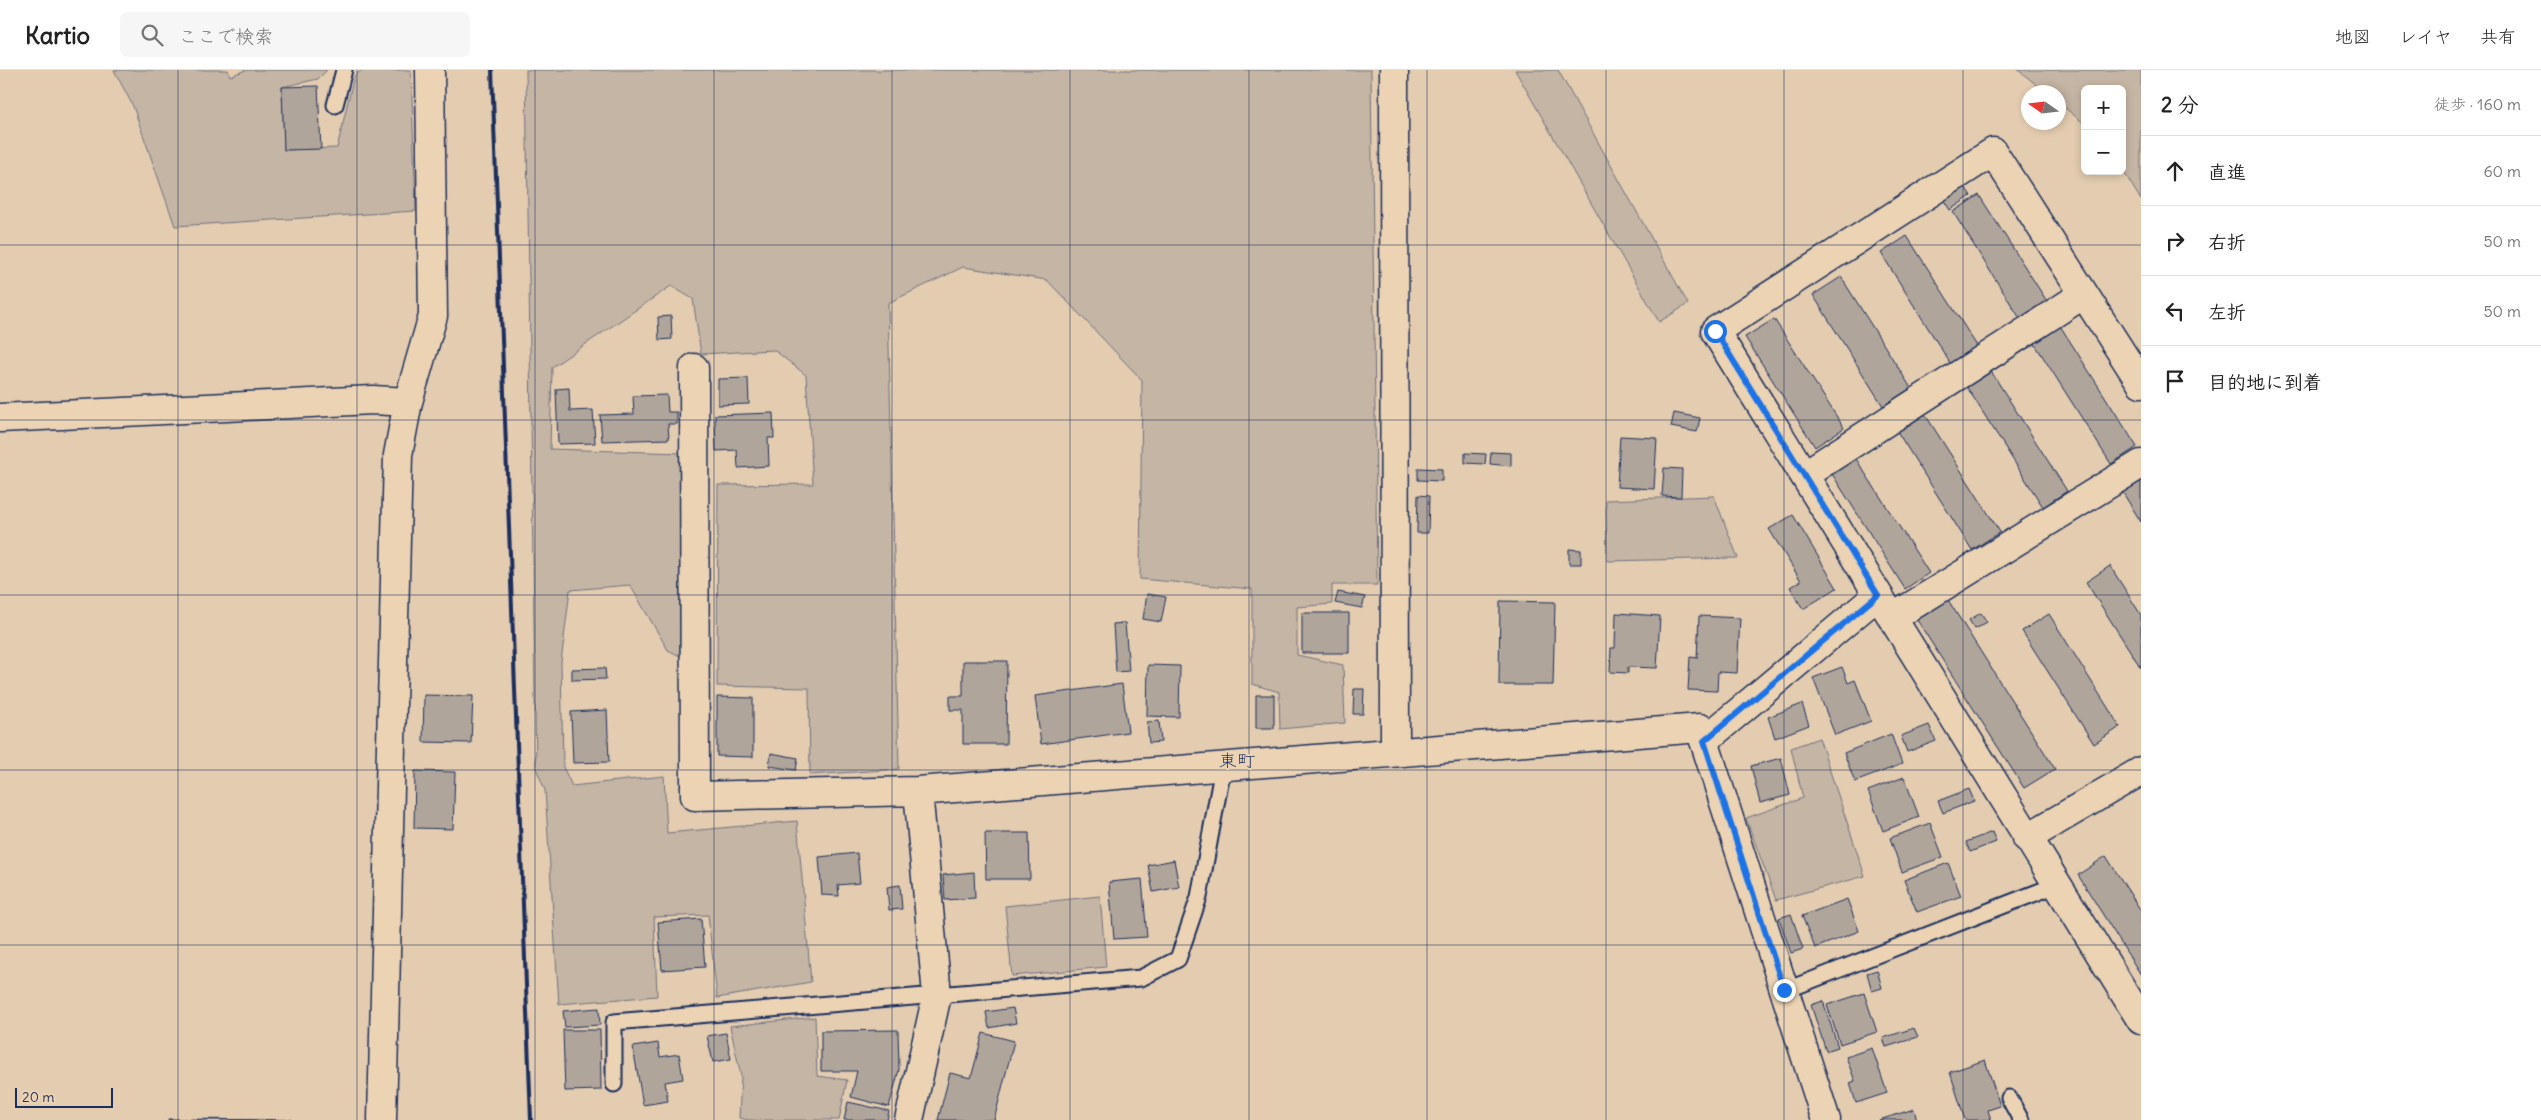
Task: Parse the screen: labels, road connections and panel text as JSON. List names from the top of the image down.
{
  "districts": ["東町"],
  "scale_bar": "20 m",
  "north": "left",
  "page": {
    "header": "Kartio",
    "search": "ここで検索",
    "nav": ["地図", "レイヤ", "共有"],
    "heading": ["2 分", "徒歩 · 160 m"],
    "map_buttons": ["+", "−"],
    "list": [
      ["直進", "60 m"],
      ["右折", "50 m"],
      ["左折", "50 m"],
      "目的地に到着"
    ],
    "scale": "20 m"
  }
}
